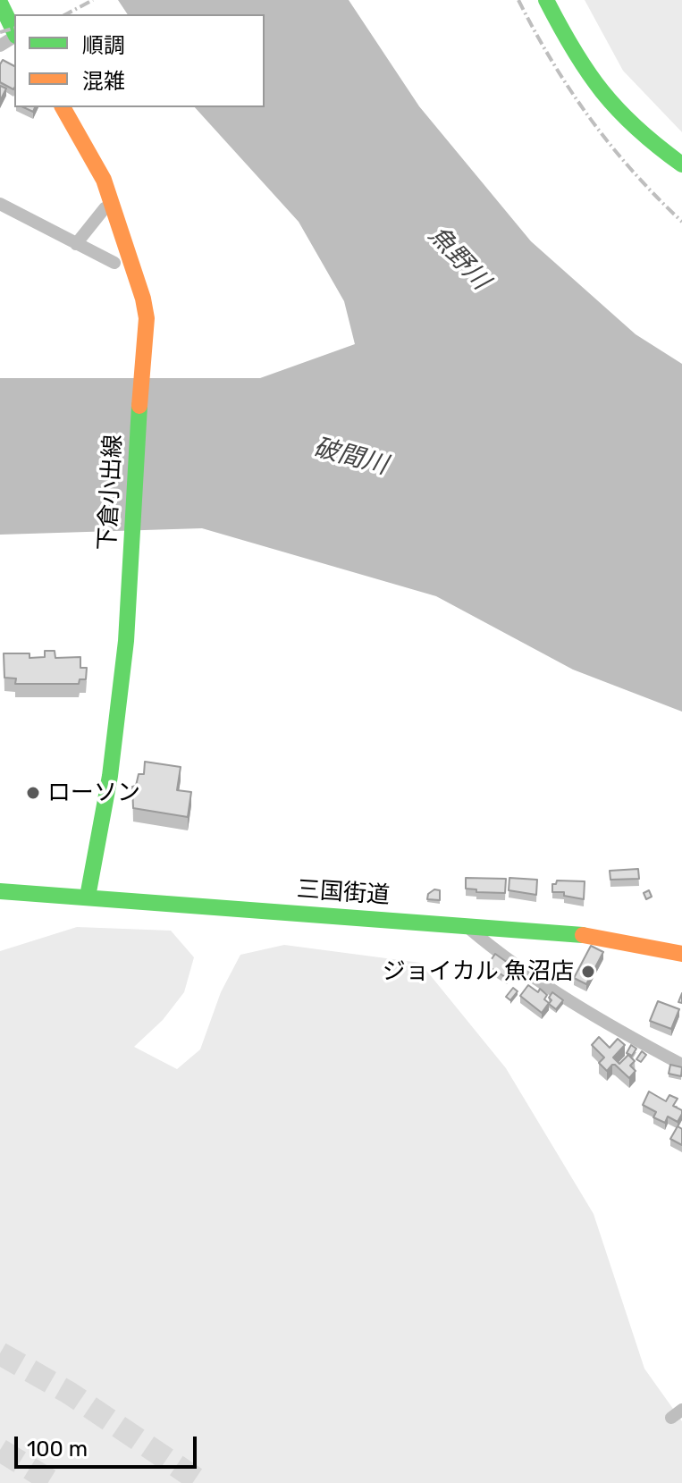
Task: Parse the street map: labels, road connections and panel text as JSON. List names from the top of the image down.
{
  "streets": {
    "main road": ["下倉小出線", "三国街道"]
  },
  "crossings": [
    ["下倉小出線", "三国街道"]
  ],
  "water": ["魚野川", "破間川"],
  "places": ["ローソン", "ジョイカル 魚沼店"],
  "legend": ["順調", "混雑"],
  "scale_bar": "100 m"
}
